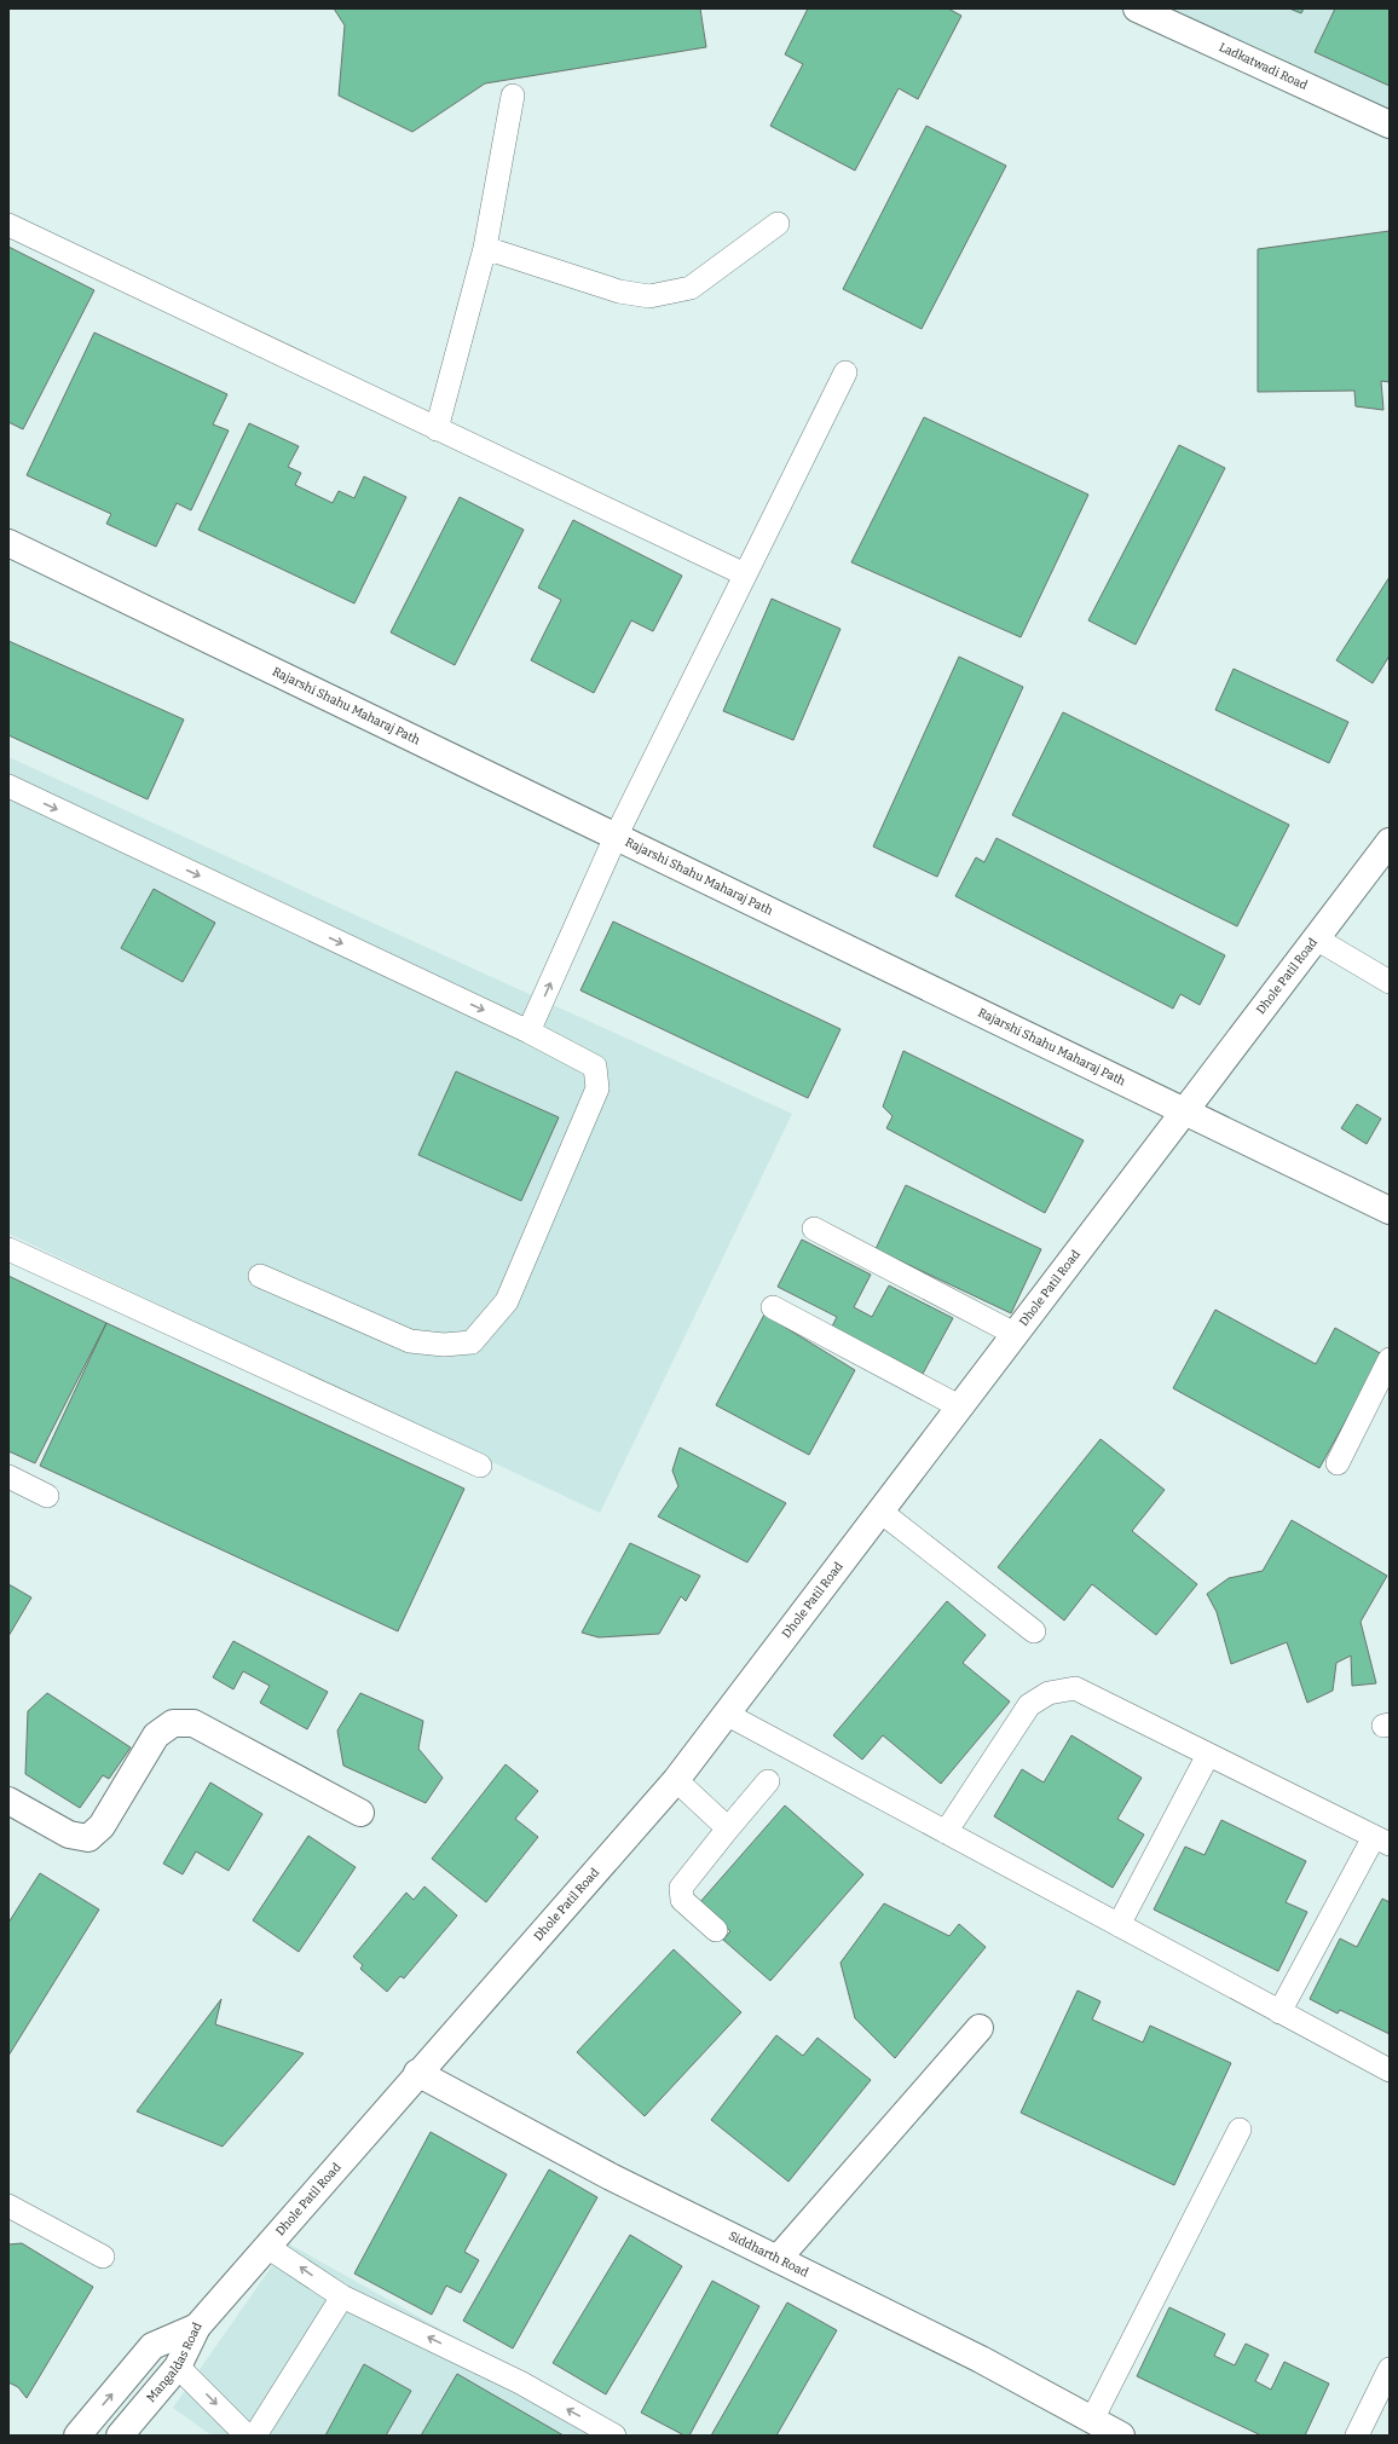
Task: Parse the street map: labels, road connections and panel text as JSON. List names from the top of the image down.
{
  "streets": {
    "street": [
      "Ladkatwadi Road",
      "Rajarshi Shahu Maharaj Path",
      "Dhole Patil Road",
      "Siddharth Road",
      "Mangaldas Road"
    ]
  },
  "crossings": [
    ["Rajarshi Shahu Maharaj Path", "Dhole Patil Road"],
    ["Dhole Patil Road", "Siddharth Road"],
    ["Dhole Patil Road", "Mangaldas Road"]
  ]
}
